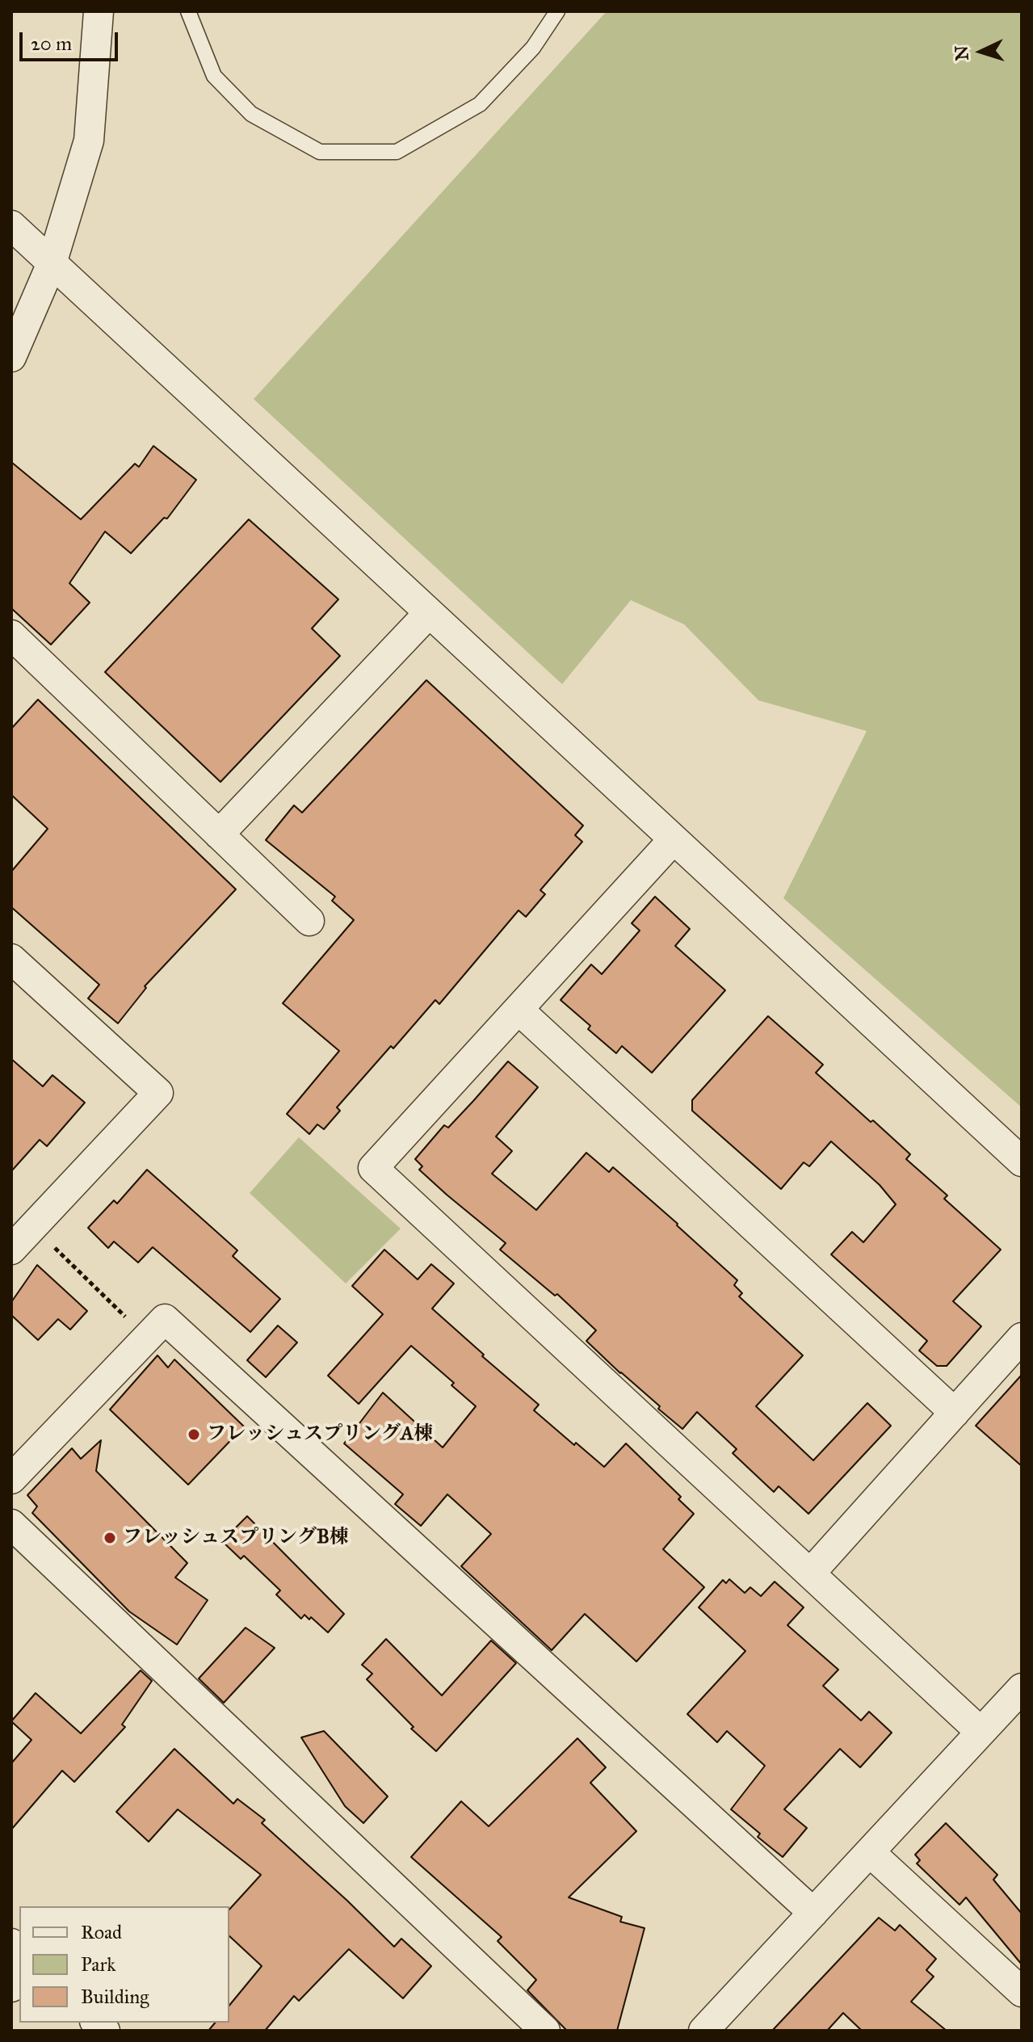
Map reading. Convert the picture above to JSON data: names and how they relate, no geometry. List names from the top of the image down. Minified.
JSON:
{"places":["フレッシュスプリングA棟","フレッシュスプリングB棟"],"legend":["Road","Park","Building"],"scale_bar":"20 m","north":"left"}
